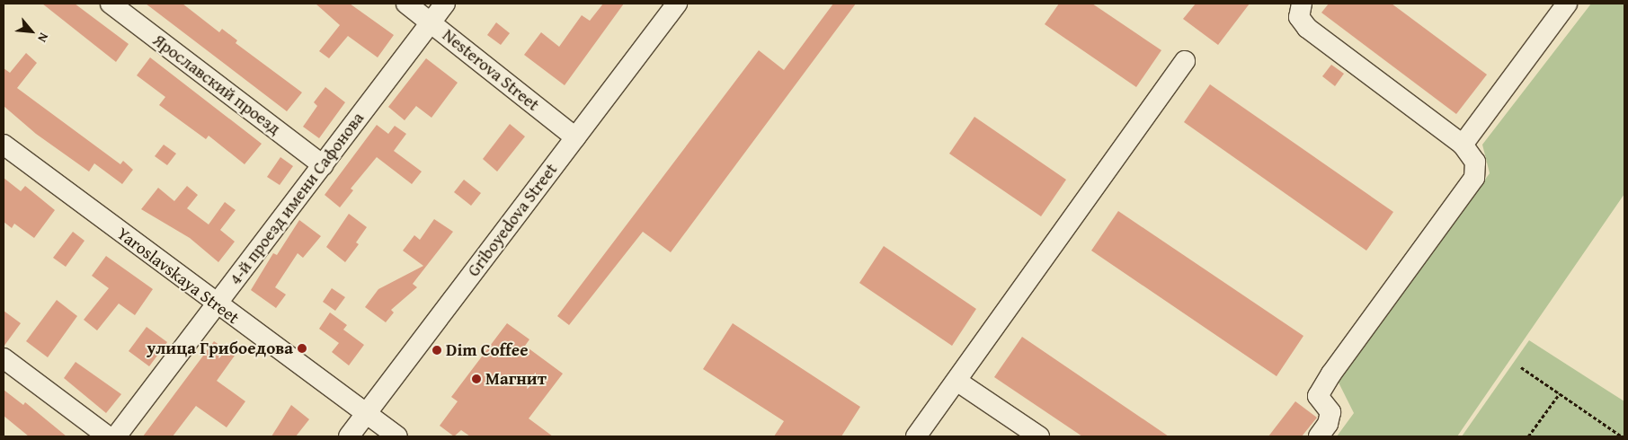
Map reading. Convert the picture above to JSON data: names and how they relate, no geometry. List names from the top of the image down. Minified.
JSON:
{"streets":{"street":["Nesterova Street","Ярославский проезд","4-й проезд имени Сафонова","Griboyedova Street","Yaroslavskaya Street"]},"crossings":[["Nesterova Street","4-й проезд имени Сафонова"],["Nesterova Street","Griboyedova Street"],["Ярославский проезд","4-й проезд имени Сафонова"],["4-й проезд имени Сафонова","Yaroslavskaya Street"],["Griboyedova Street","Yaroslavskaya Street"]],"places":["улица Грибоедова","Dim Coffee","Магнит"],"north":"bottom right"}
